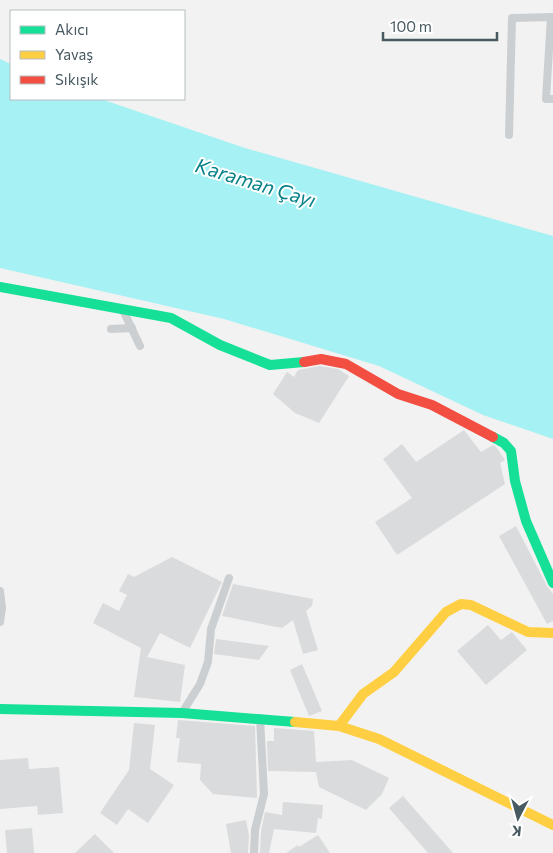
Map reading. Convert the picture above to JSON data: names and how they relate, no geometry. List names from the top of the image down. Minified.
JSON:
{"water":["Karaman Çayı"],"legend":["Akıcı","Yavaş","Sıkışık"],"scale_bar":"100 m","north":"bottom"}
